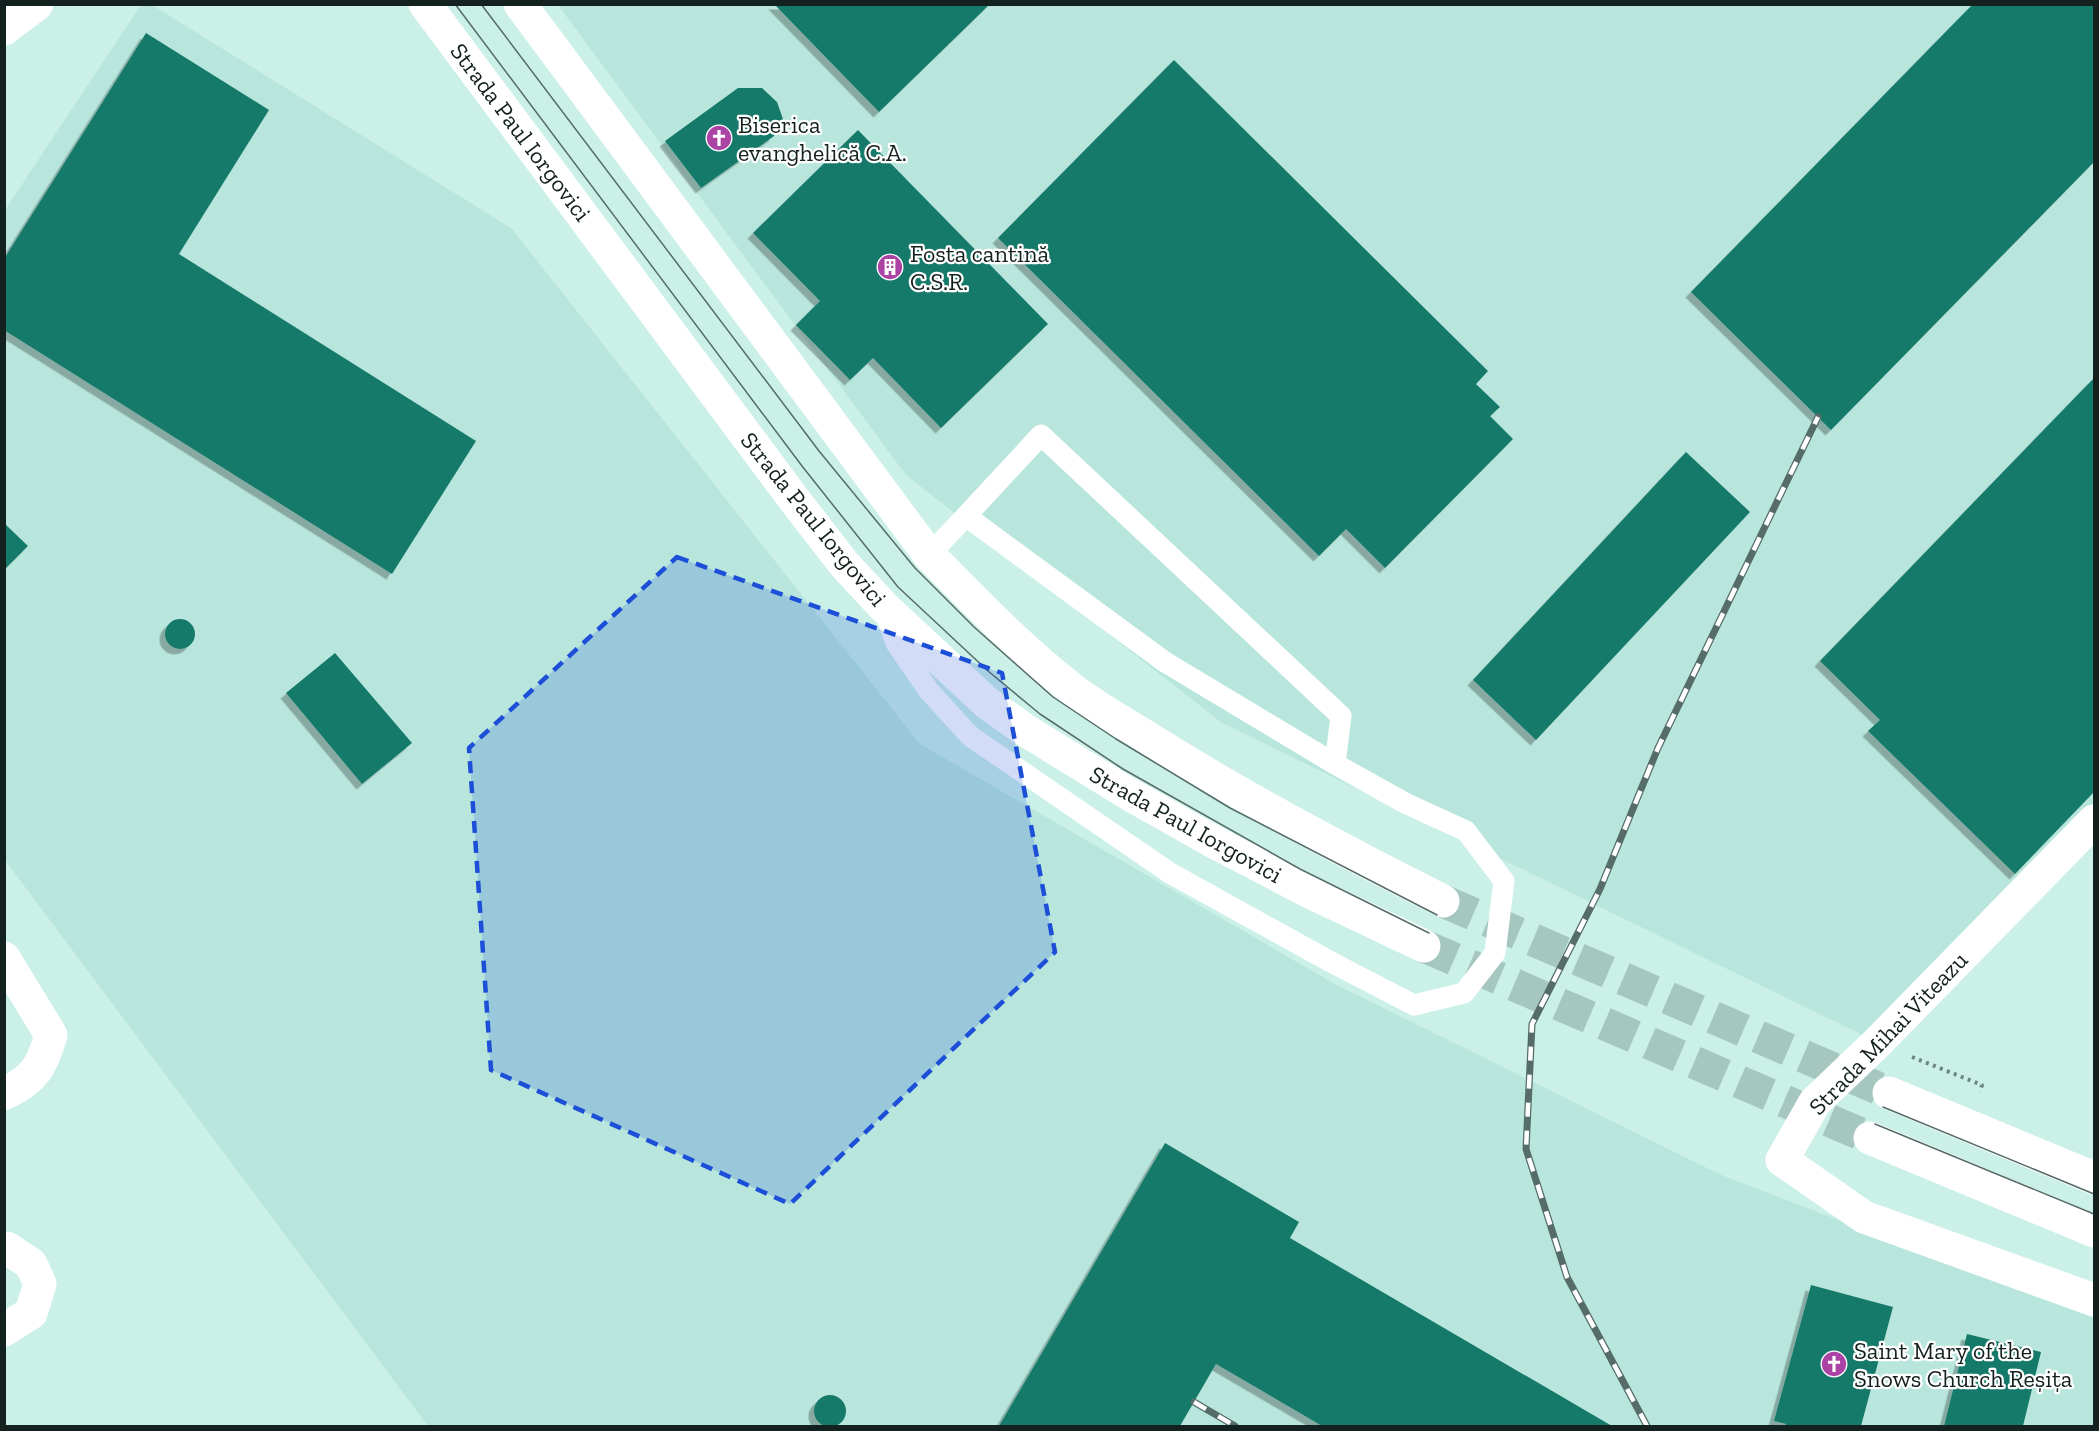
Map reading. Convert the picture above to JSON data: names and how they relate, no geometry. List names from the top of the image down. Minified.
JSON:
{"streets":{"main road":["Strada Paul Iorgovici","Strada Mihai Viteazu"]},"places":{"church":["Biserica evanghelică C.A.","Saint Mary of the Snows Church Reșița"],"building":["Fosta cantină C.S.R."]}}
